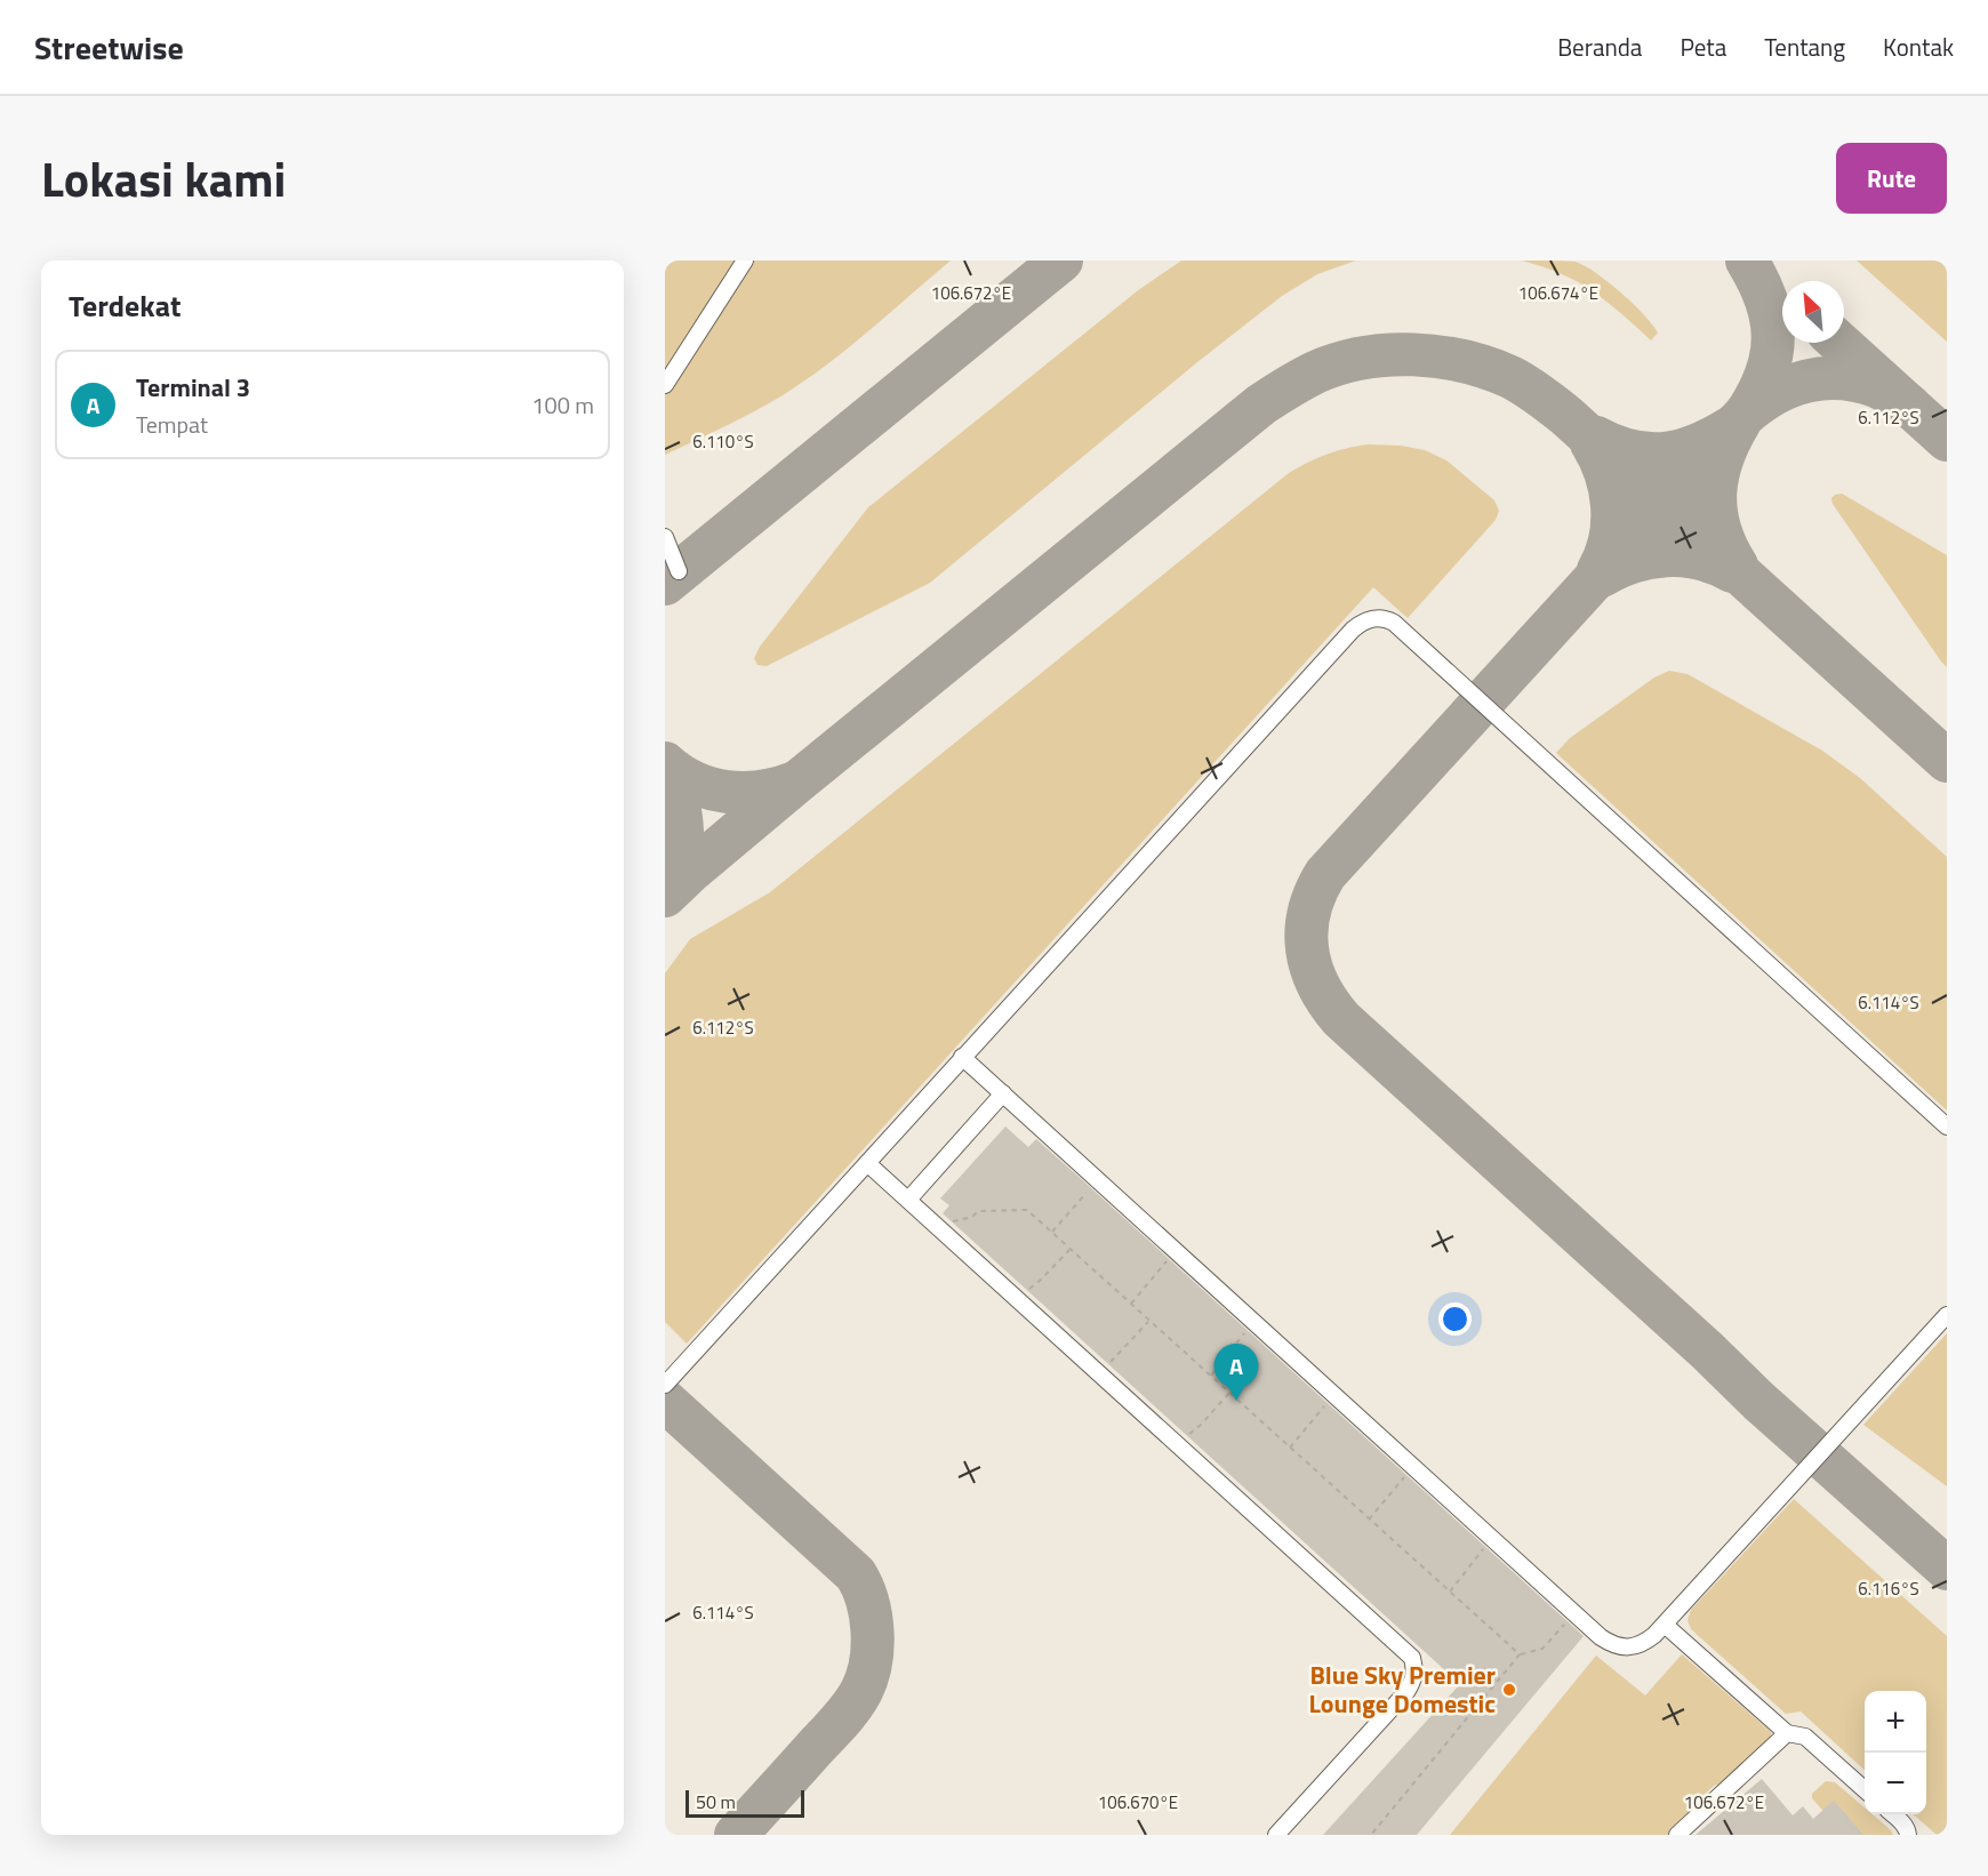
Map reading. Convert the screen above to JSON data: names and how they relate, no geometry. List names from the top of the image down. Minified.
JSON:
{"places":["Blue Sky Premier Lounge Domestic"],"scale_bar":"50 m","north":"top left","page":{"header":"Streetwise","nav":["Beranda","Peta","Tentang","Kontak"],"title":"Lokasi kami","buttons":"Rute","heading":"Terdekat","list":[{"mark":"A","name":"Terminal 3","note":"Tempat","value":"100 m"}],"pins":"A","map_buttons":["+","−"],"scale":"50 m"},"coordinates":["106.672°E","106.674°E","6.112°S","6.110°S","6.114°S","6.116°S","106.670°E"]}
